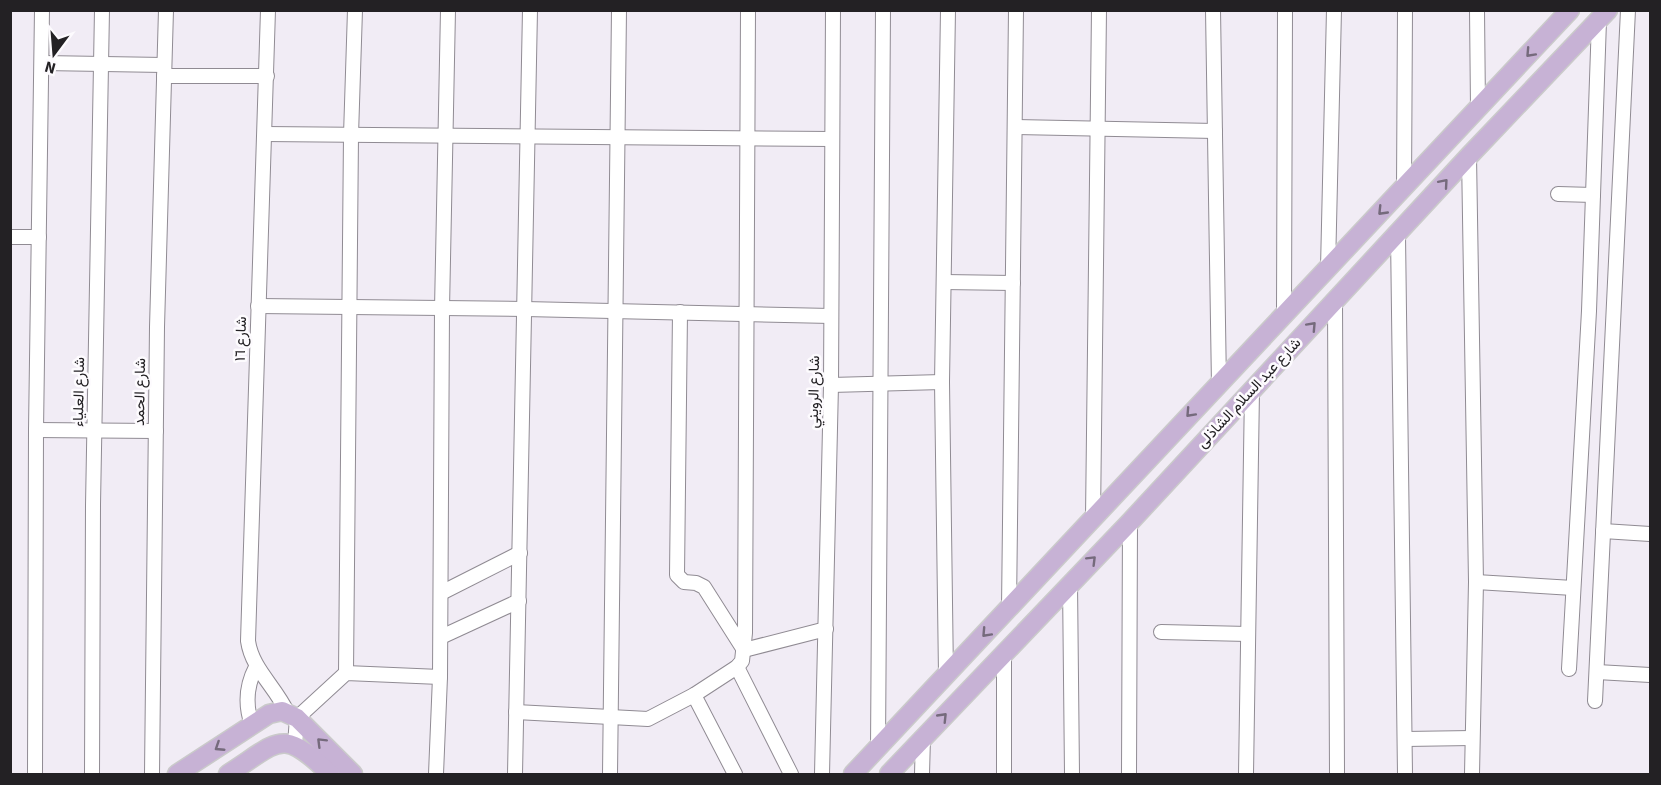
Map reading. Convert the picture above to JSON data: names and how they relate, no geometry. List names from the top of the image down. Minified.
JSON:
{"streets":{"main road":["شارع عبد السلام الشاذلى"],"street":["شارع ١٦","شارع العلياء","شارع الحمد","شارع الرويني"]},"north":"bottom"}
